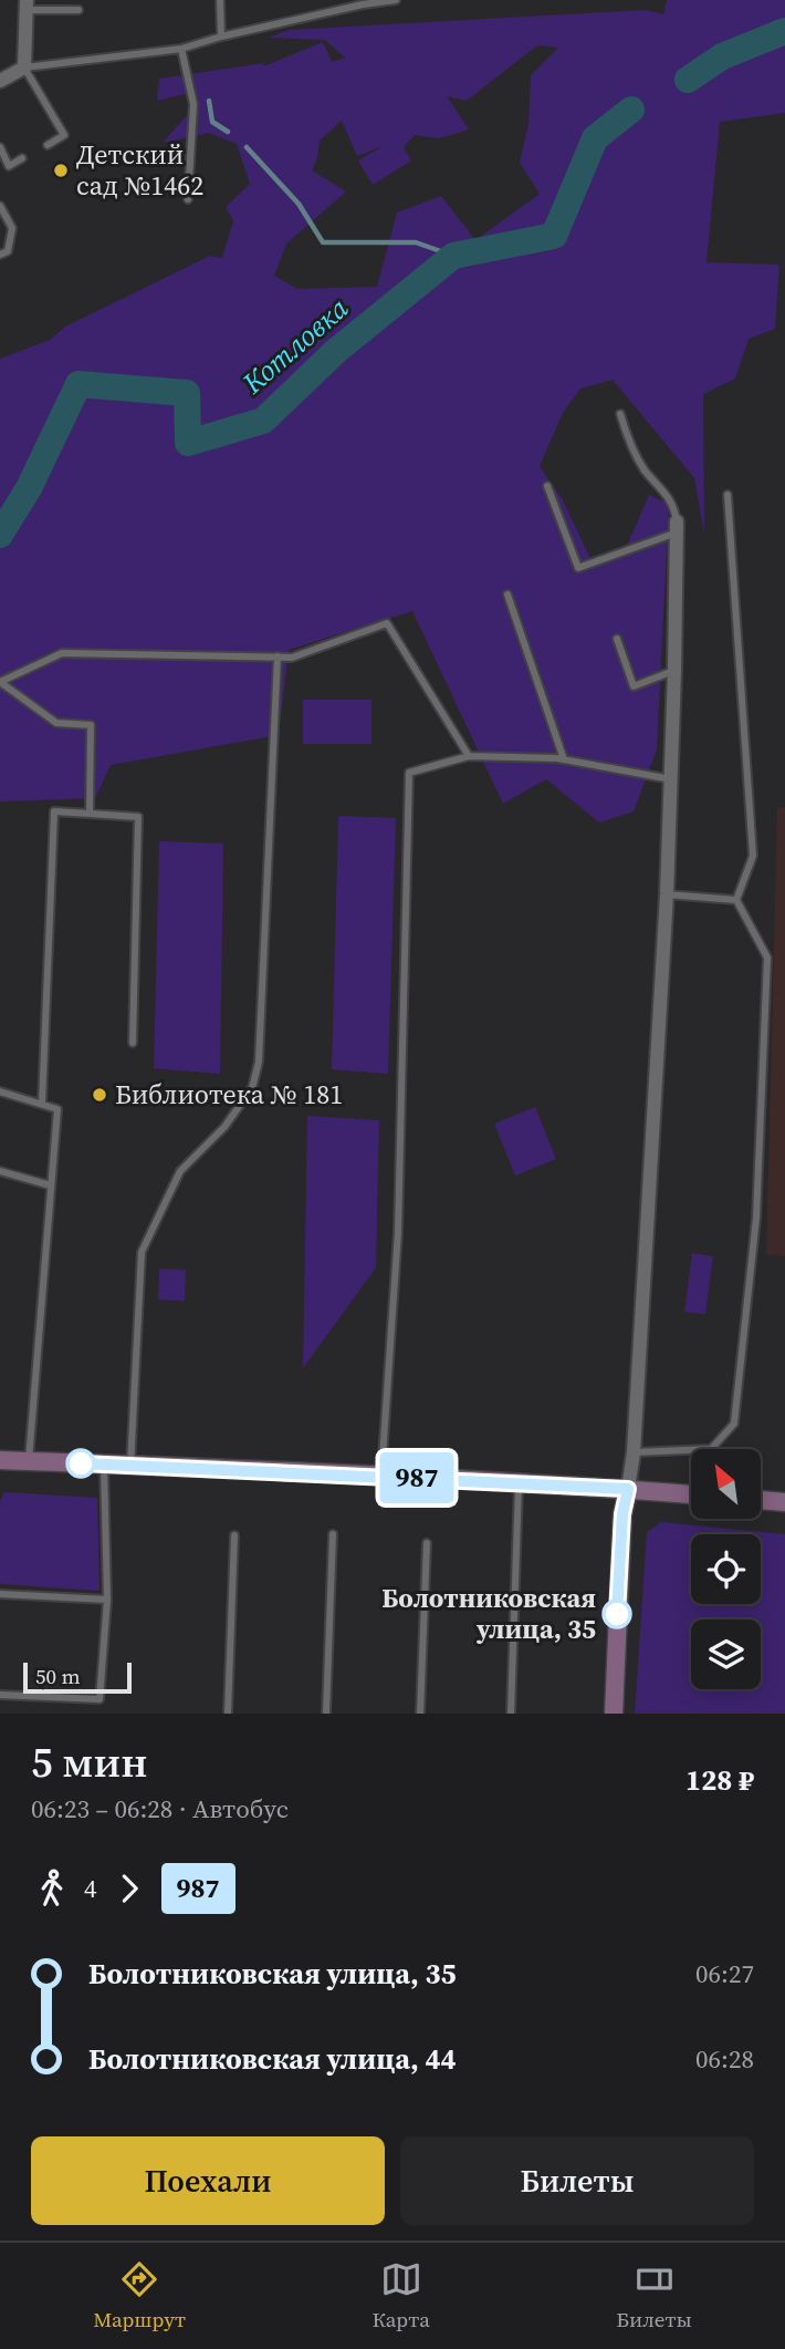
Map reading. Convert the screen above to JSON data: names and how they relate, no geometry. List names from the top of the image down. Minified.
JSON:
{"water":["Котловка"],"places":["Детский сад №1462","Библиотека № 181","Болотниковская улица, 35"],"lines":["bus line 987"],"scale_bar":"50 m","north":"top left","page":{"on_map":"987","scale":"50 m","heading":["5 мин","06:23 – 06:28 · Автобус","128 ₽"],"legs":["4","987"],"list":[{"name":"Болотниковская улица, 35","value":"06:27"},{"name":"Болотниковская улица, 44","value":"06:28"}],"buttons":["Поехали","Билеты"],"tabs":["Маршрут","Карта","Билеты"]}}
